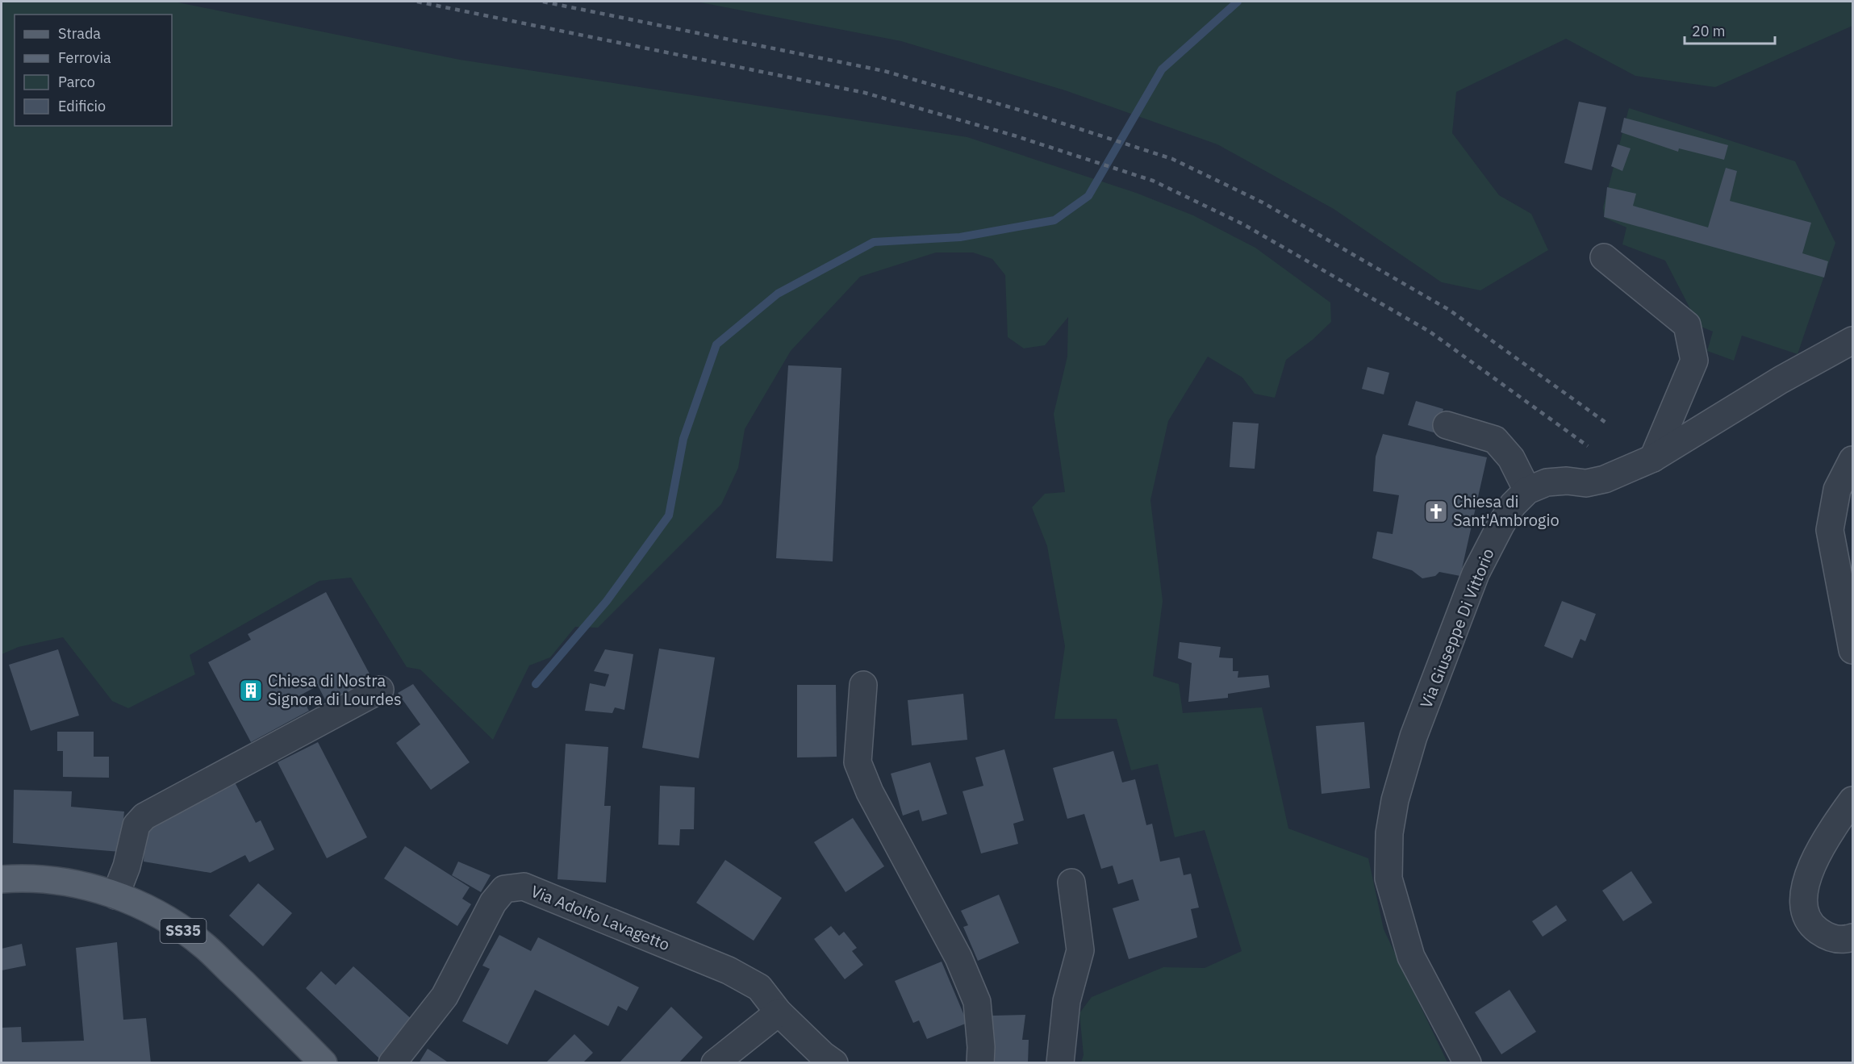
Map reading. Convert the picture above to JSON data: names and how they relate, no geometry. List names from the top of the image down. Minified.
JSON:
{"streets":{"main road":["SS35"],"street":["Via Giuseppe Di Vittorio","Via Adolfo Lavagetto"]},"places":{"church":["Chiesa di Sant'Ambrogio"],"building":["Chiesa di Nostra Signora di Lourdes"]},"legend":["Strada","Ferrovia","Parco","Edificio"],"scale_bar":"20 m"}
